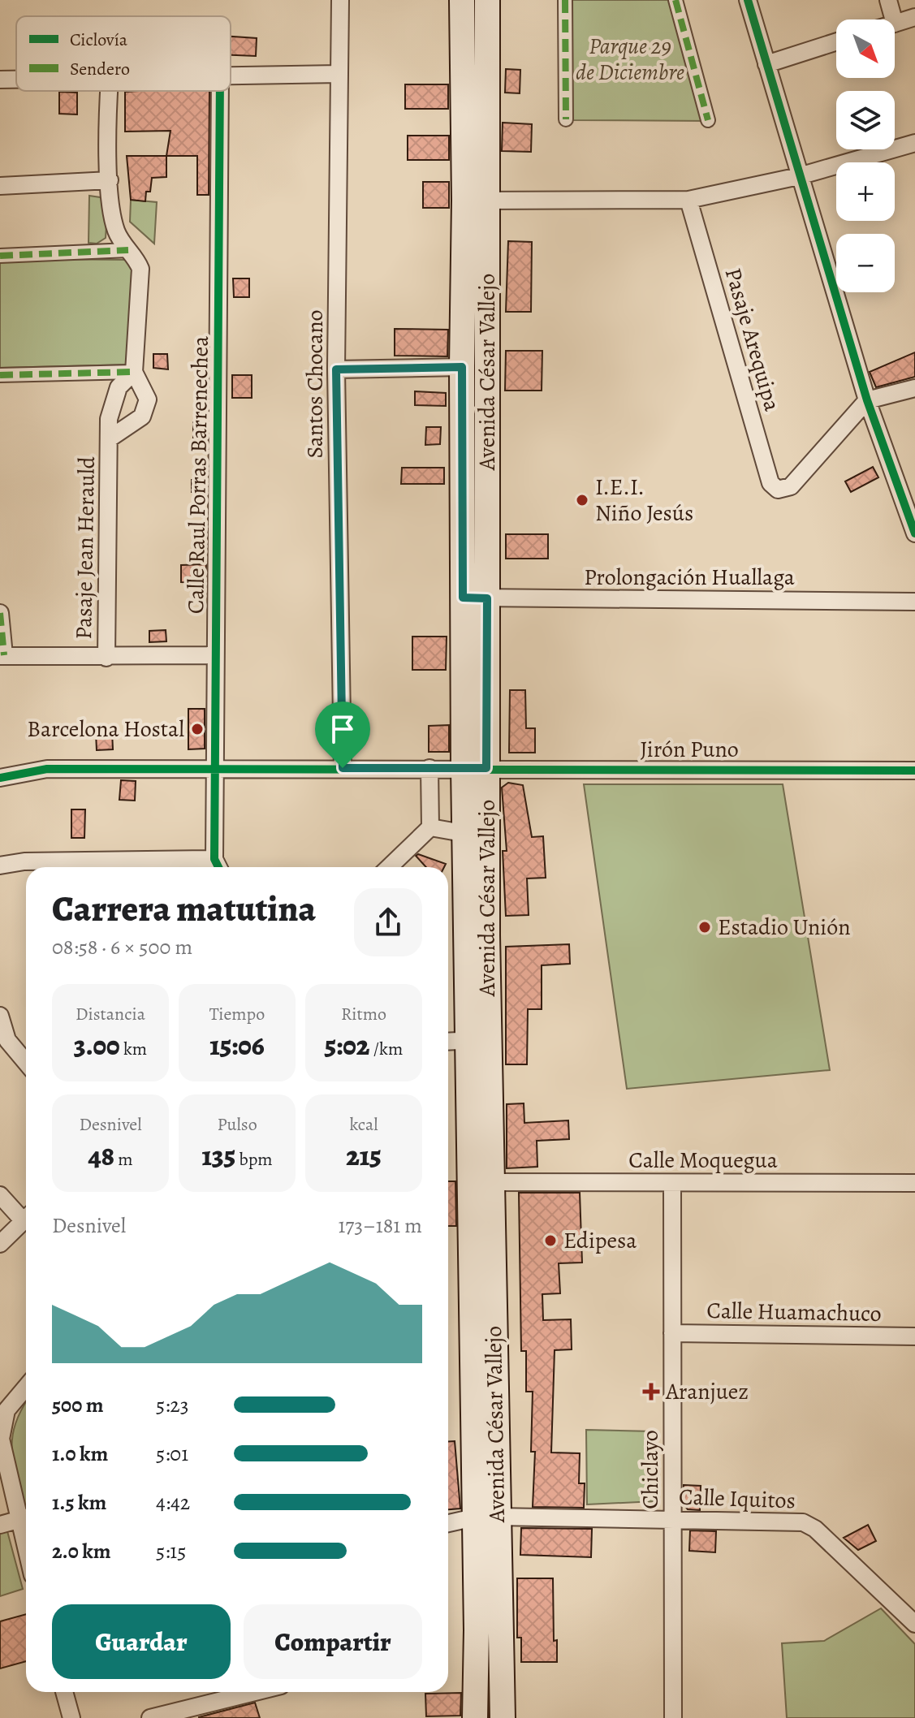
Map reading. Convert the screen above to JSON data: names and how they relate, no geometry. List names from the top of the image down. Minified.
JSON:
{"streets":{"main road":["Avenida César Vallejo"],"street":["Pasaje Arequipa","Santos Chocano","Calle Raul Porras Barrenechea","Pasaje Jean Herauld","Prolongación Huallaga","Jirón Puno","Calle Moquegua","Calle Huamachuco","Chiclayo","Calle Iquitos"]},"crossings":[["Avenida César Vallejo","Prolongación Huallaga"],["Avenida César Vallejo","Jirón Puno"],["Avenida César Vallejo","Calle Moquegua"],["Avenida César Vallejo","Calle Iquitos"],["Santos Chocano","Jirón Puno"],["Calle Raul Porras Barrenechea","Jirón Puno"],["Calle Moquegua","Chiclayo"],["Calle Huamachuco","Chiclayo"],["Chiclayo","Calle Iquitos"]],"parks":["Parque 29 de Diciembre"],"places":{"other":["I.E.I. Niño Jesús","Barcelona Hostal","Estadio Unión","Edipesa"],"health":["Aranjuez"]},"legend":["Ciclovía","Sendero"],"north":"bottom right","page":{"map_buttons":["+","−"],"heading":["Carrera matutina","08:58 · 6 × 500 m"],"stats":[["Distancia","3.00 km"],["Tiempo","15:06"],["Ritmo","5:02 /km"],["Desnivel","48 m"],["Pulso","135 bpm"],["kcal","215"]],"chart":["Desnivel","173–181 m"],"list":[{"name":"500 m","note":"5:23"},{"name":"1.0 km","note":"5:01"},{"name":"1.5 km","note":"4:42"},{"name":"2.0 km","note":"5:15"}],"buttons":["Guardar","Compartir"]}}
